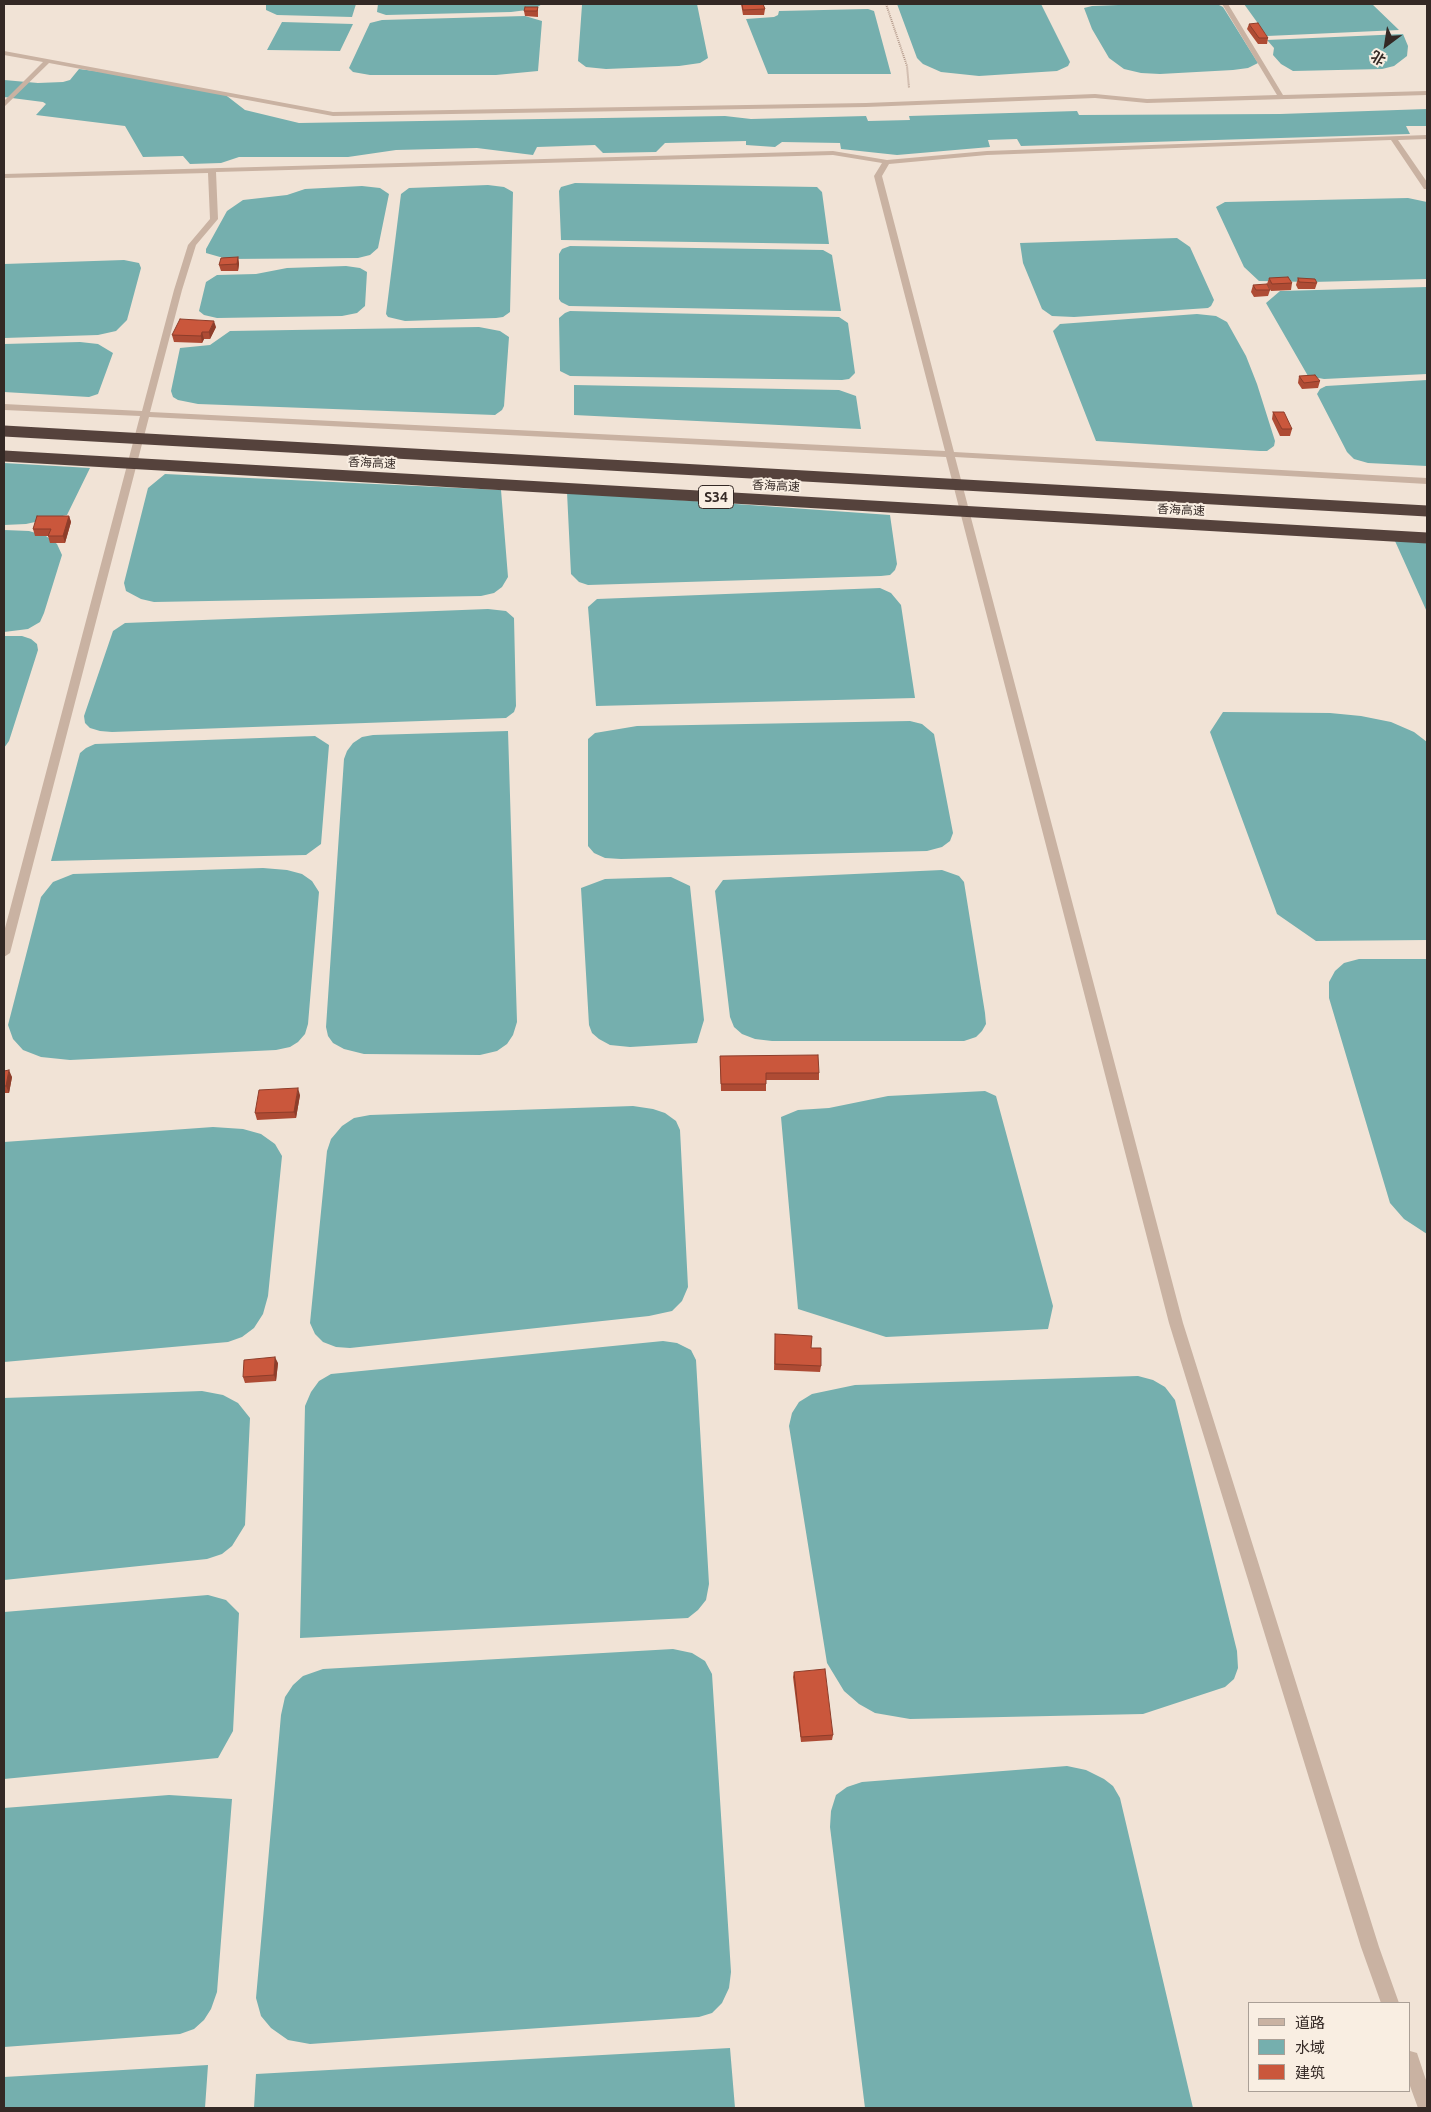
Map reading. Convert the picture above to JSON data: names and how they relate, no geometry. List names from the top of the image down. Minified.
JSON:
{"streets":{"highway":["香海高速","S34"]},"legend":["道路","水域","建筑"],"north":"bottom left"}
